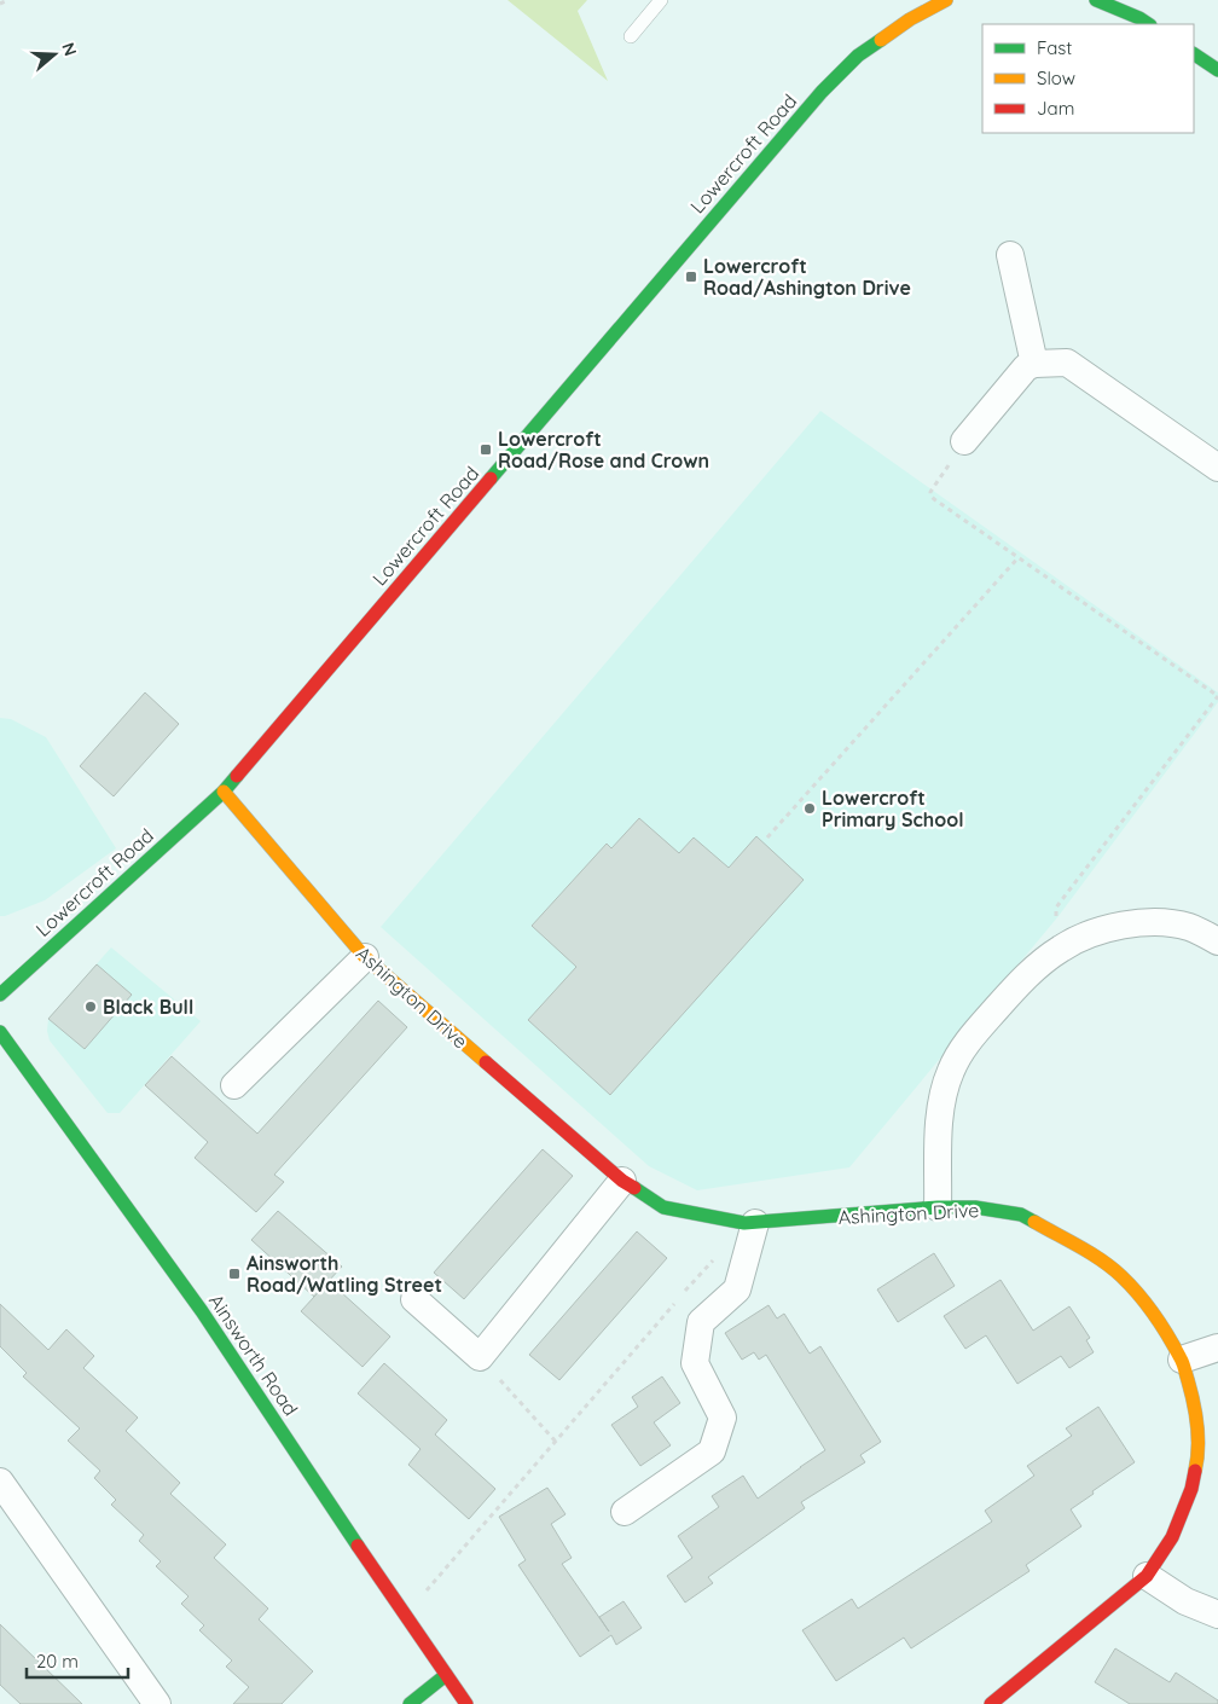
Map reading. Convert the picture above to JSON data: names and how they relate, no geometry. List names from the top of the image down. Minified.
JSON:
{"streets":{"street":["Lowercroft Road","Ashington Drive","Ainsworth Road"]},"crossings":[["Lowercroft Road","Ashington Drive"]],"places":{"transit":["Lowercroft Road/Ashington Drive","Lowercroft Road/Rose and Crown","Ainsworth Road/Watling Street"],"other":["Lowercroft Primary School","Black Bull"]},"legend":["Fast","Slow","Jam"],"scale_bar":"20 m","north":"right"}
